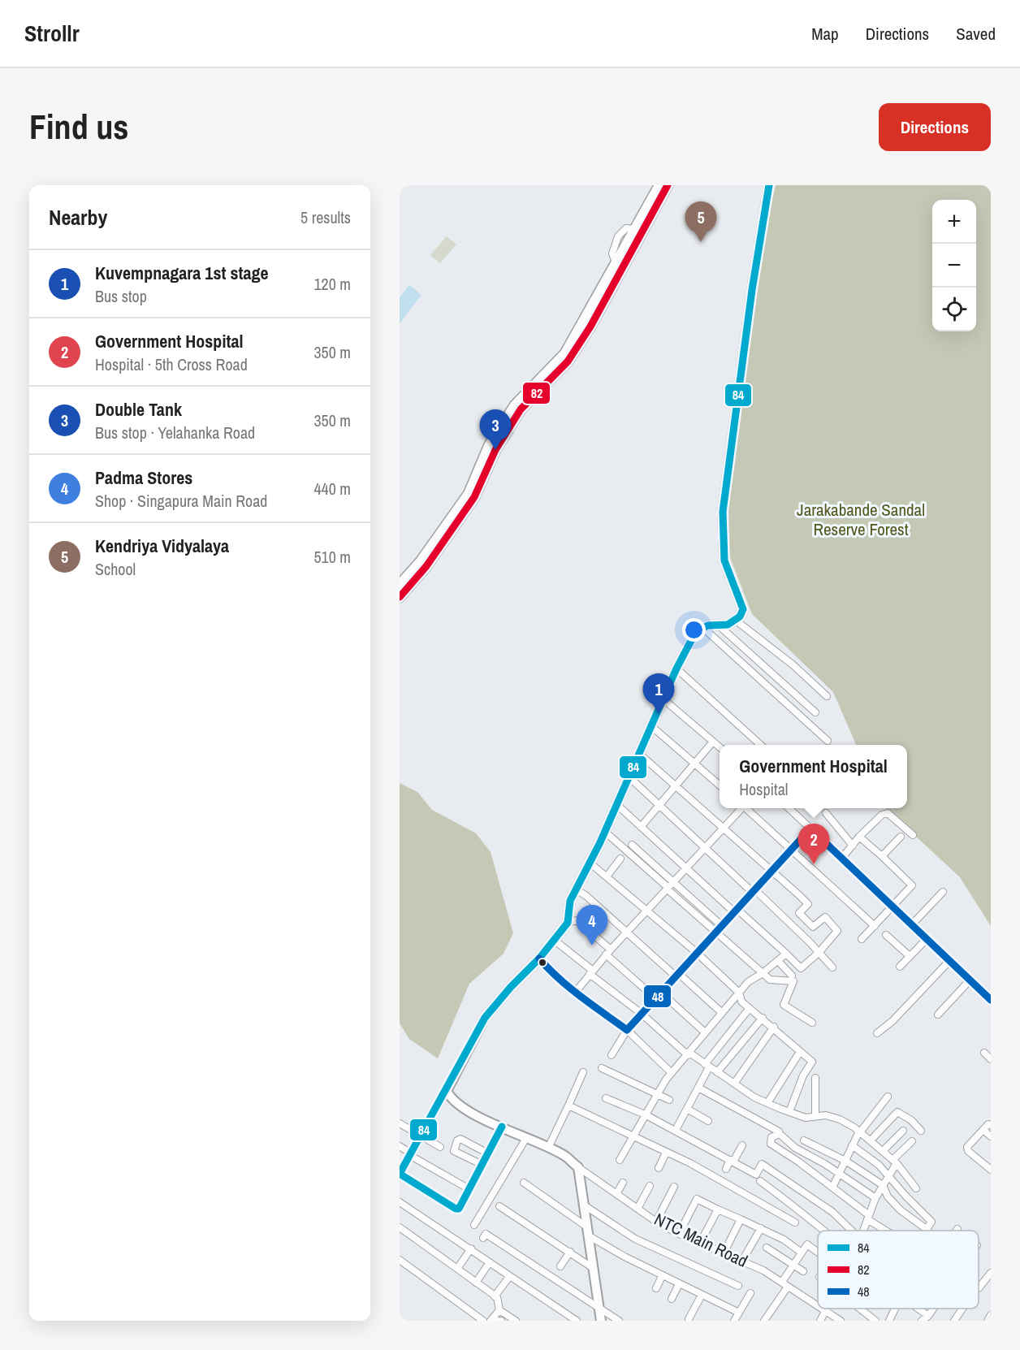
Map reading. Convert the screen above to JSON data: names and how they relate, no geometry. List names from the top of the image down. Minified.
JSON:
{"streets":{"street":["NTC Main Road"]},"parks":["Jarakabande Sandal Reserve Forest"],"lines":["transit line 84","transit line 82","transit line 48"],"legend":["84","82","48"],"page":{"header":"Strollr","nav":["Map","Directions","Saved"],"buttons":"Directions","title":"Find us","heading":["Nearby","5 results"],"map_buttons":["+","−"],"pins":["5","3","1","2","4"],"list":[{"mark":"1","name":"Kuvempnagara 1st stage","note":"Bus stop","value":"120 m"},{"mark":"2","name":"Government Hospital","note":"Hospital · 5th Cross Road","value":"350 m"},{"mark":"3","name":"Double Tank","note":"Bus stop · Yelahanka Road","value":"350 m"},{"mark":"4","name":"Padma Stores","note":"Shop · Singapura Main Road","value":"440 m"},{"mark":"5","name":"Kendriya Vidyalaya","note":"School","value":"510 m"}],"popup":["Government Hospital","Hospital"]}}
